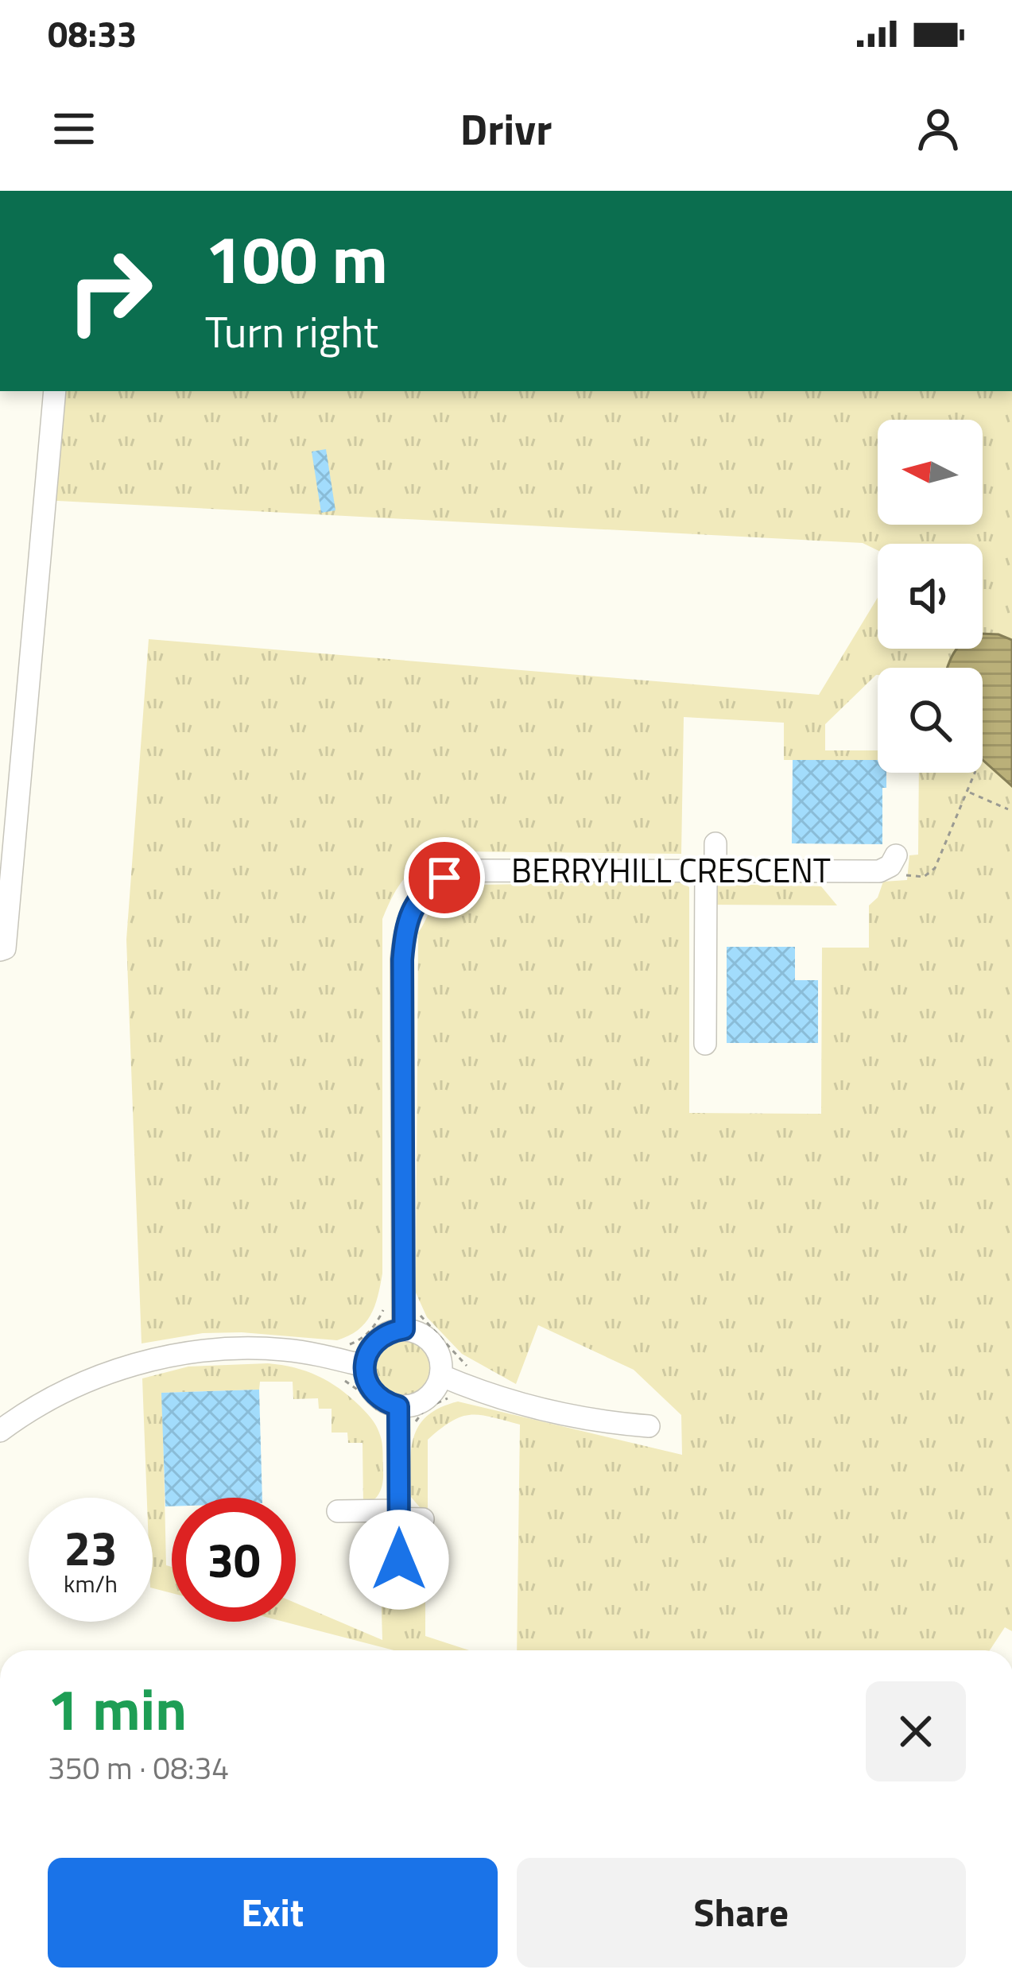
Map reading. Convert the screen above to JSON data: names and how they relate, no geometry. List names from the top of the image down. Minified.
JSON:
{"streets":{"street":["BERRYHILL CRESCENT"]},"north":"left","page":{"status":"08:33","header":"Drivr","turn":["100 m","Turn right"],"speed":"23 km/h","limit":"30","heading":["1 min","350 m · 08:34"],"buttons":["Exit","Share"]}}
